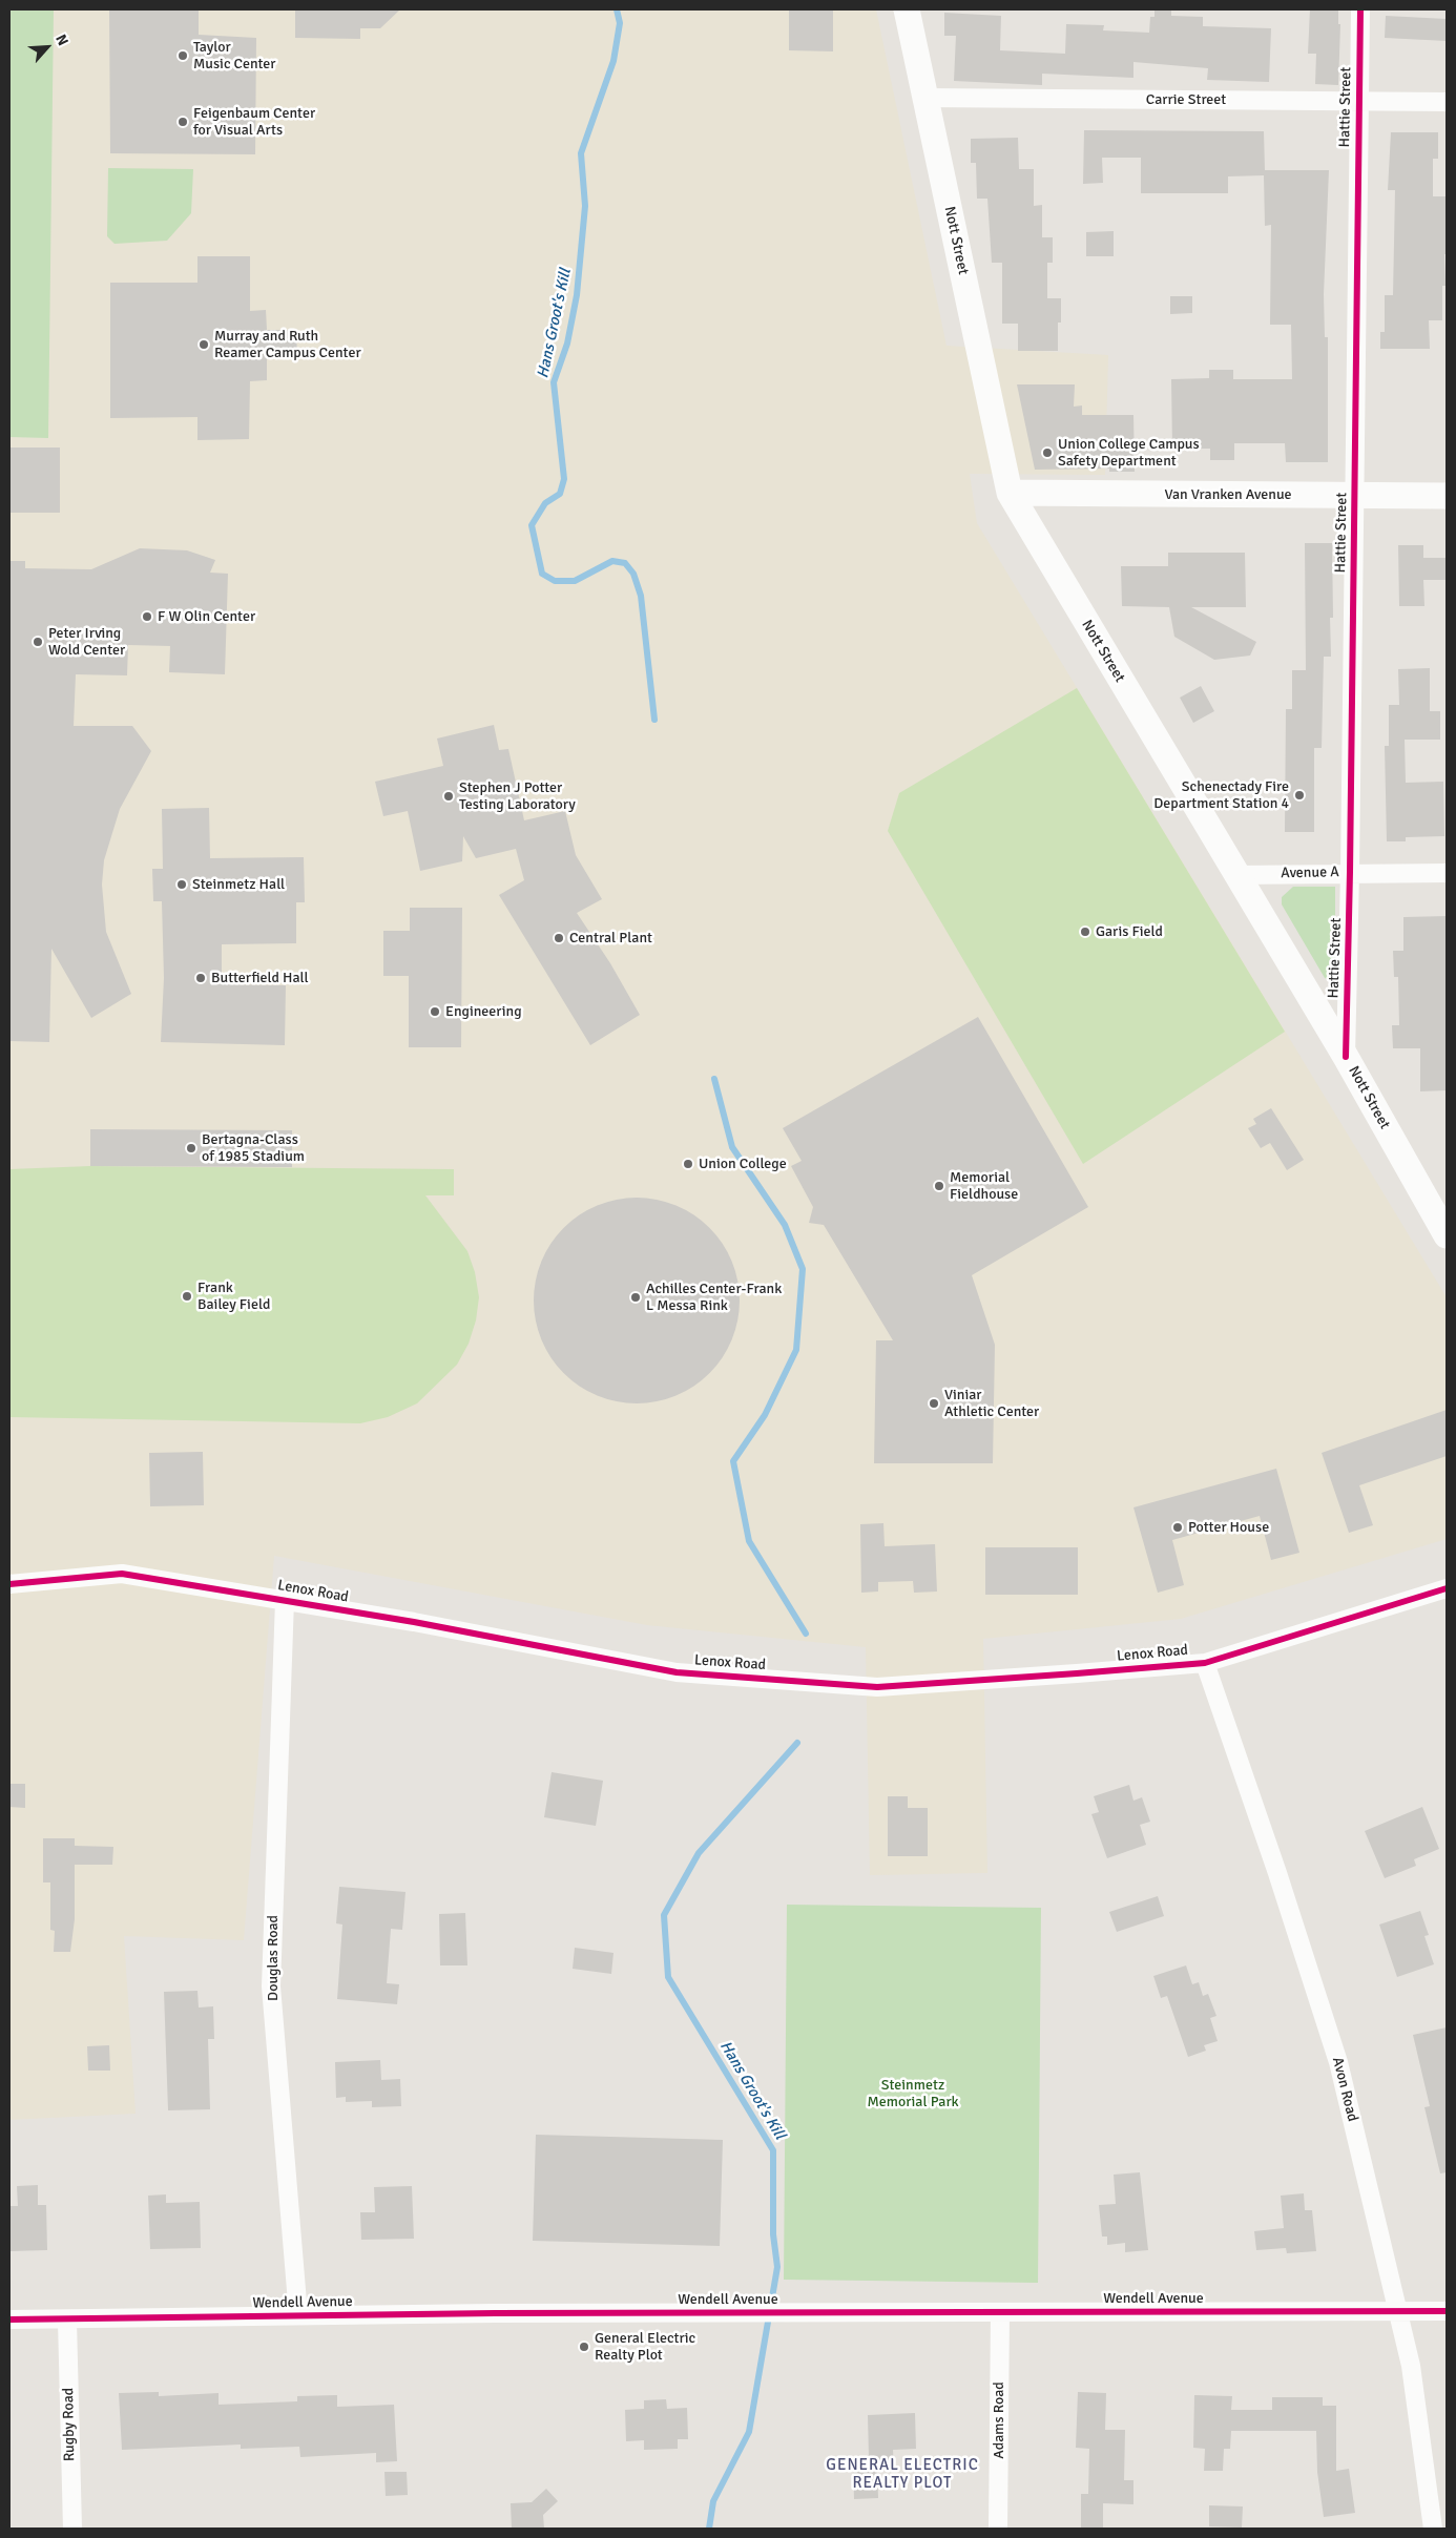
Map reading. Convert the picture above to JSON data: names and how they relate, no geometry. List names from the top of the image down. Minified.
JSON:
{"streets":{"main road":["Nott Street","Van Vranken Avenue"],"street":["Carrie Street","Hattie Street","Avenue A","Lenox Road","Douglas Road","Avon Road","Wendell Avenue","Adams Road","Rugby Road"]},"crossings":[["Carrie Street","Hattie Street"],["Carrie Street","Nott Street"],["Hattie Street","Nott Street"],["Hattie Street","Van Vranken Avenue"],["Hattie Street","Avenue A"],["Nott Street","Van Vranken Avenue"],["Nott Street","Avenue A"],["Lenox Road","Douglas Road"],["Lenox Road","Avon Road"],["Douglas Road","Wendell Avenue"],["Avon Road","Wendell Avenue"],["Wendell Avenue","Adams Road"],["Wendell Avenue","Rugby Road"]],"districts":["GENERAL ELECTRIC REALTY PLOT"],"water":["Hans Groot's Kill"],"parks":["Steinmetz Memorial Park"],"places":["Taylor Music Center","Feigenbaum Center for Visual Arts","Murray and Ruth Reamer Campus Center","Union College Campus Safety Department","F W Olin Center","Peter Irving Wold Center","Schenectady Fire Department Station 4","Stephen J Potter Testing Laboratory","Steinmetz Hall","Garis Field","Central Plant","Butterfield Hall","Engineering","Bertagna-Class of 1985 Stadium","Union College","Memorial Fieldhouse","Frank Bailey Field","Achilles Center-Frank L Messa Rink","Viniar Athletic Center","Potter House","General Electric Realty Plot"],"north":"top right"}
